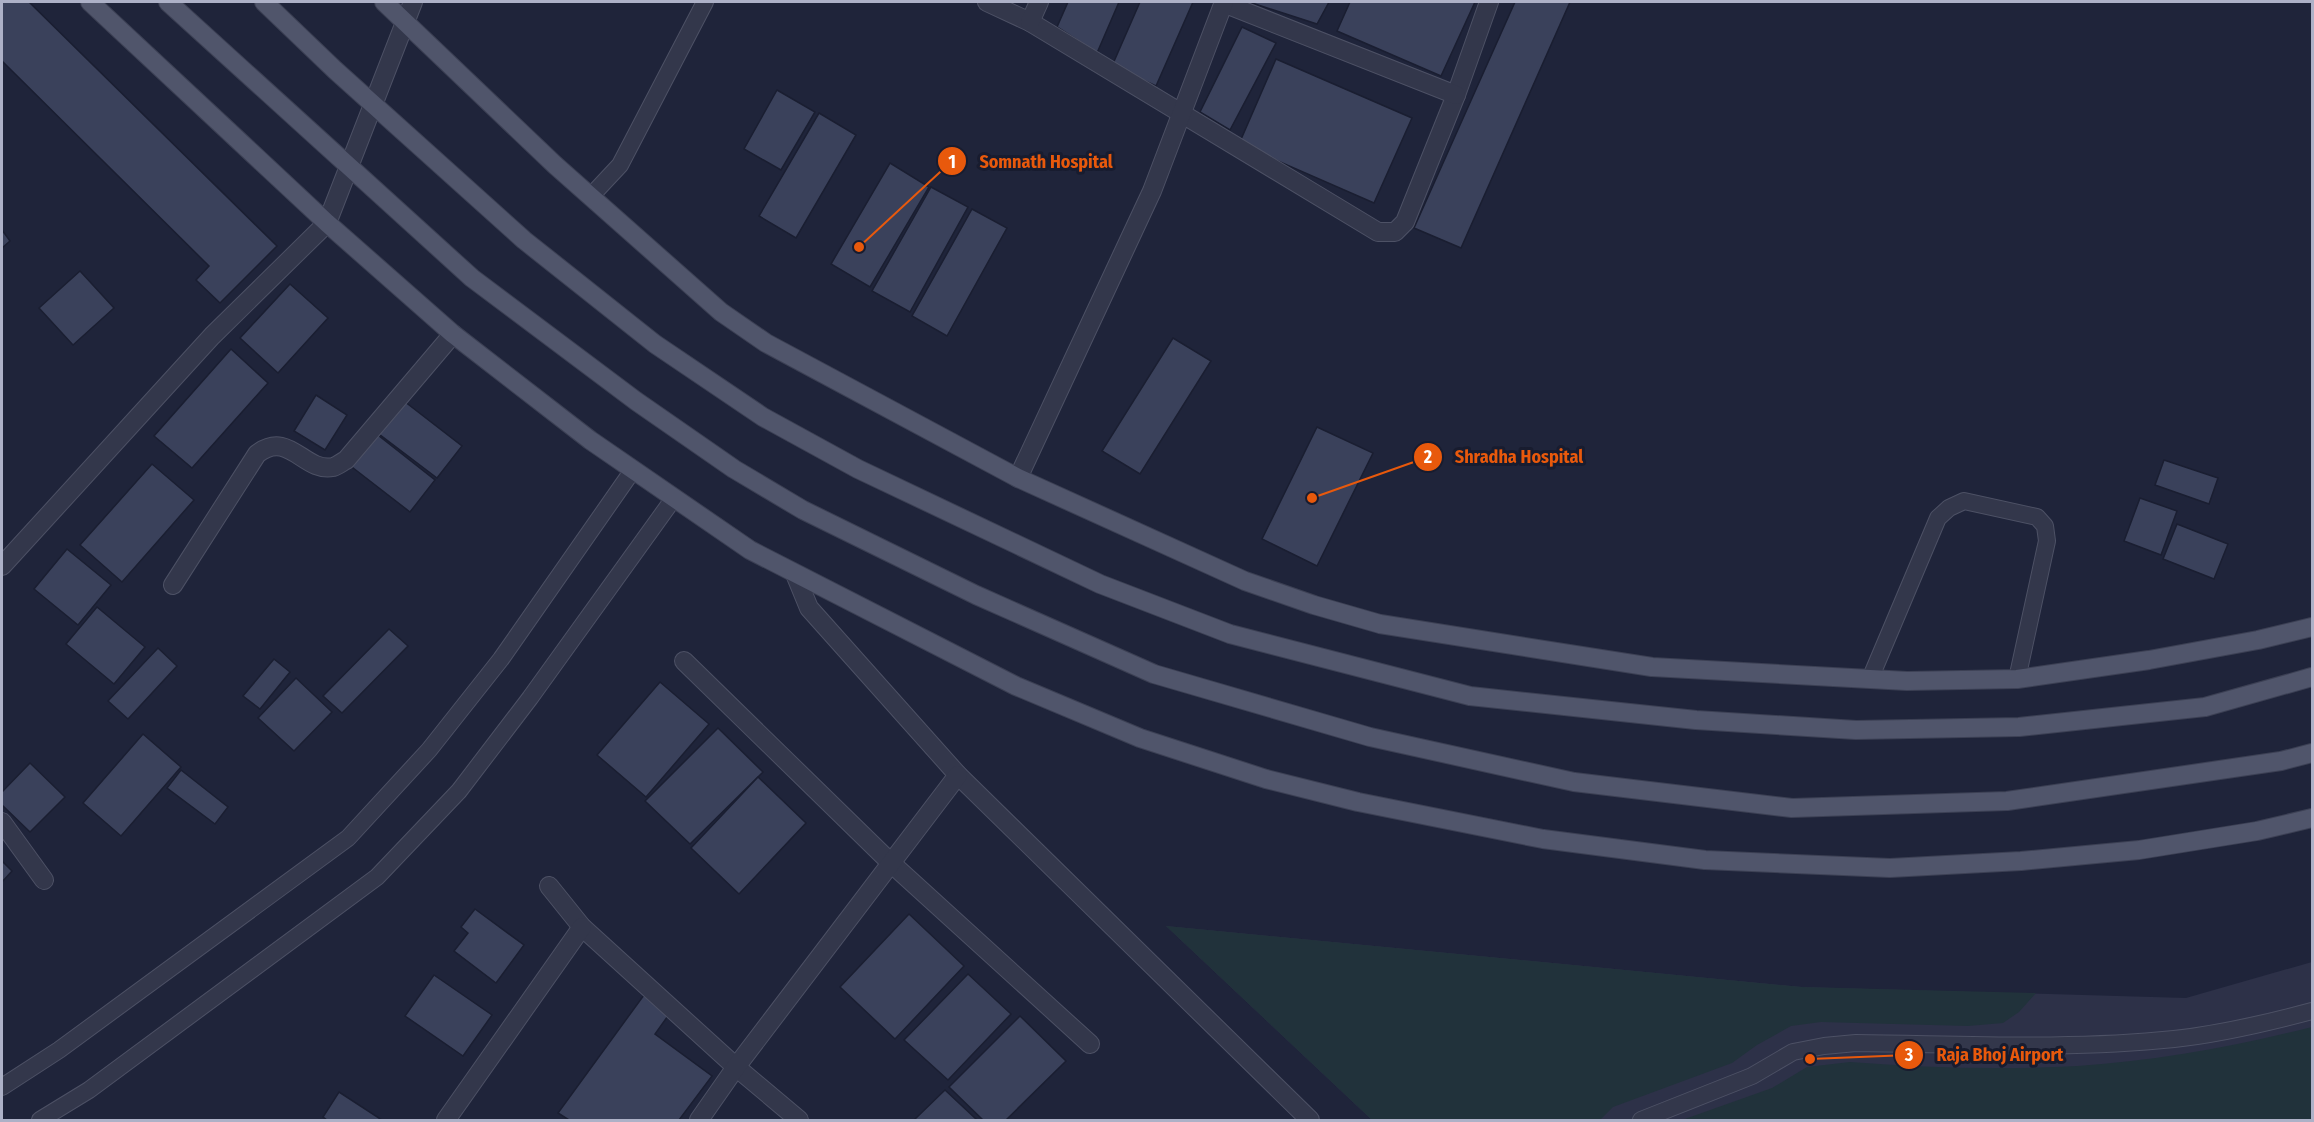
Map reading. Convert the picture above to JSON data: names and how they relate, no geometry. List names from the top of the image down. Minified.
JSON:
{"places":["Somnath Hospital","Shradha Hospital","Raja Bhoj Airport"]}
